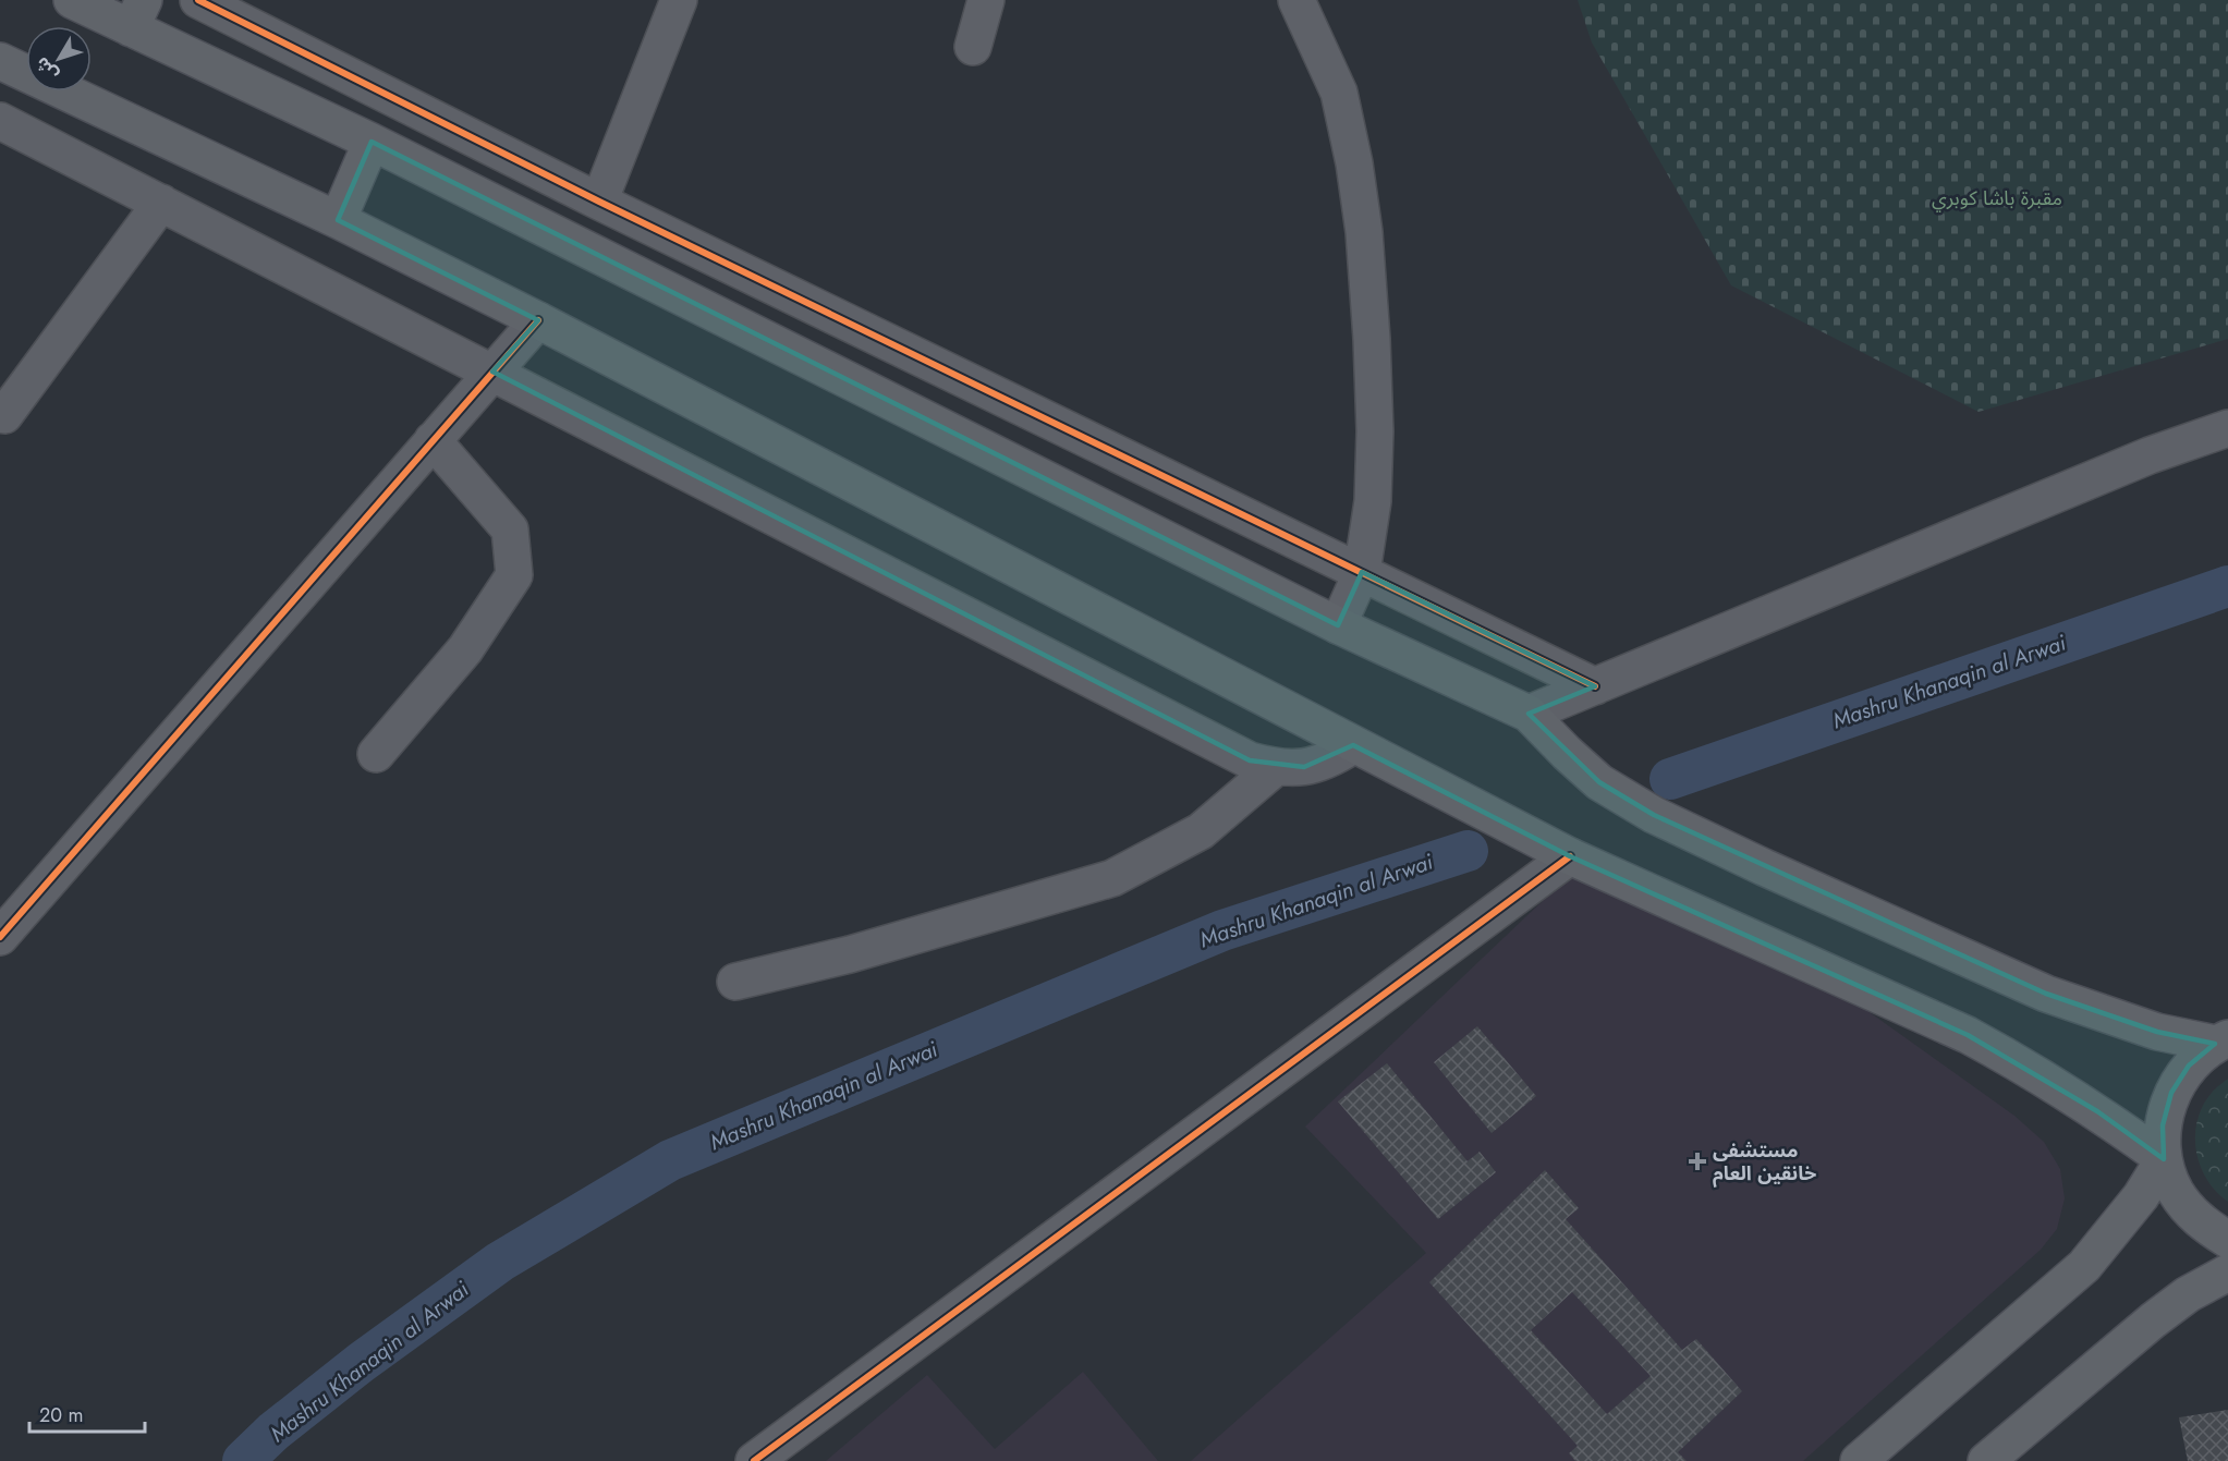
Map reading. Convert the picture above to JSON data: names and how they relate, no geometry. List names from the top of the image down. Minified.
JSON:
{"water":["Mashru Khanaqin al Arwai"],"parks":["مقبرة باشا كوبري"],"places":{"health":["مستشفى خانقين العام"]},"scale_bar":"20 m","north":"bottom left"}
